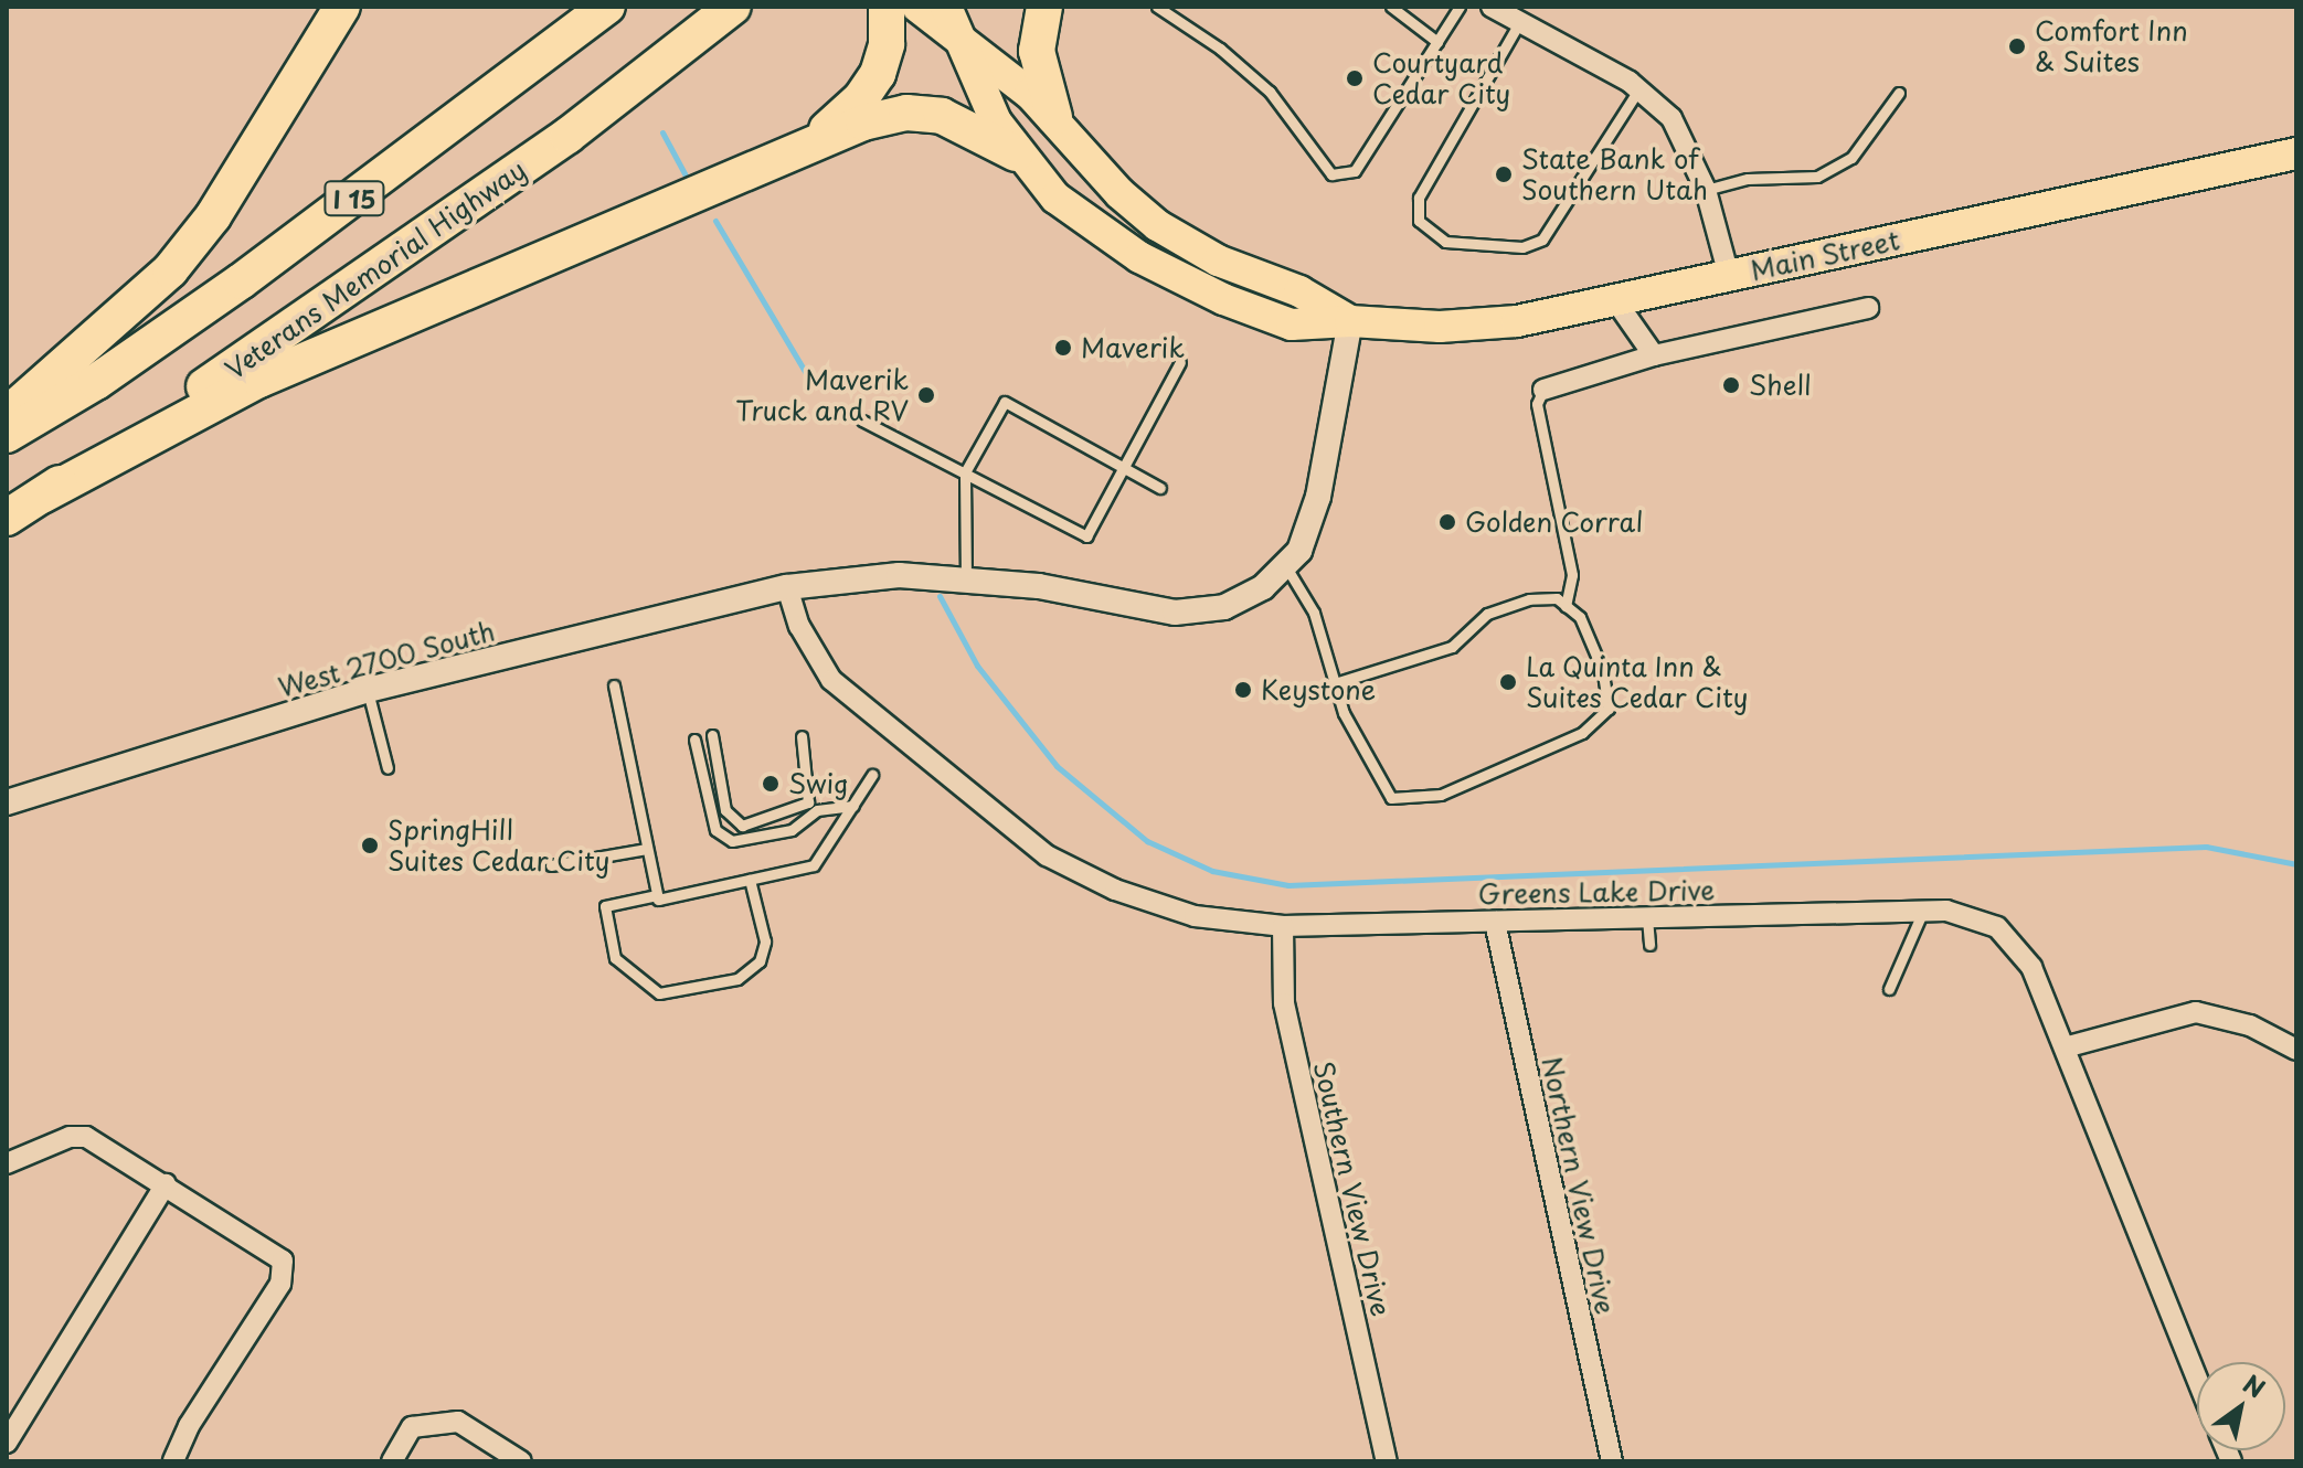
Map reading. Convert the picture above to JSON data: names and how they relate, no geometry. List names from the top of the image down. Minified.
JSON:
{"streets":{"highway":["I 15","Veterans Memorial Highway"],"main road":["Main Street"],"street":["West 2700 South","Greens Lake Drive","Northern View Drive","Southern View Drive"]},"crossings":[["Main Street","West 2700 South"],["West 2700 South","Greens Lake Drive"],["Greens Lake Drive","Northern View Drive"],["Greens Lake Drive","Southern View Drive"]],"places":["Comfort Inn & Suites","Courtyard Cedar City","State Bank of Southern Utah","Maverik","Shell","Maverik Truck and RV","Golden Corral","La Quinta Inn & Suites Cedar City","Keystone","Swig","SpringHill Suites Cedar City"],"north":"top right"}
